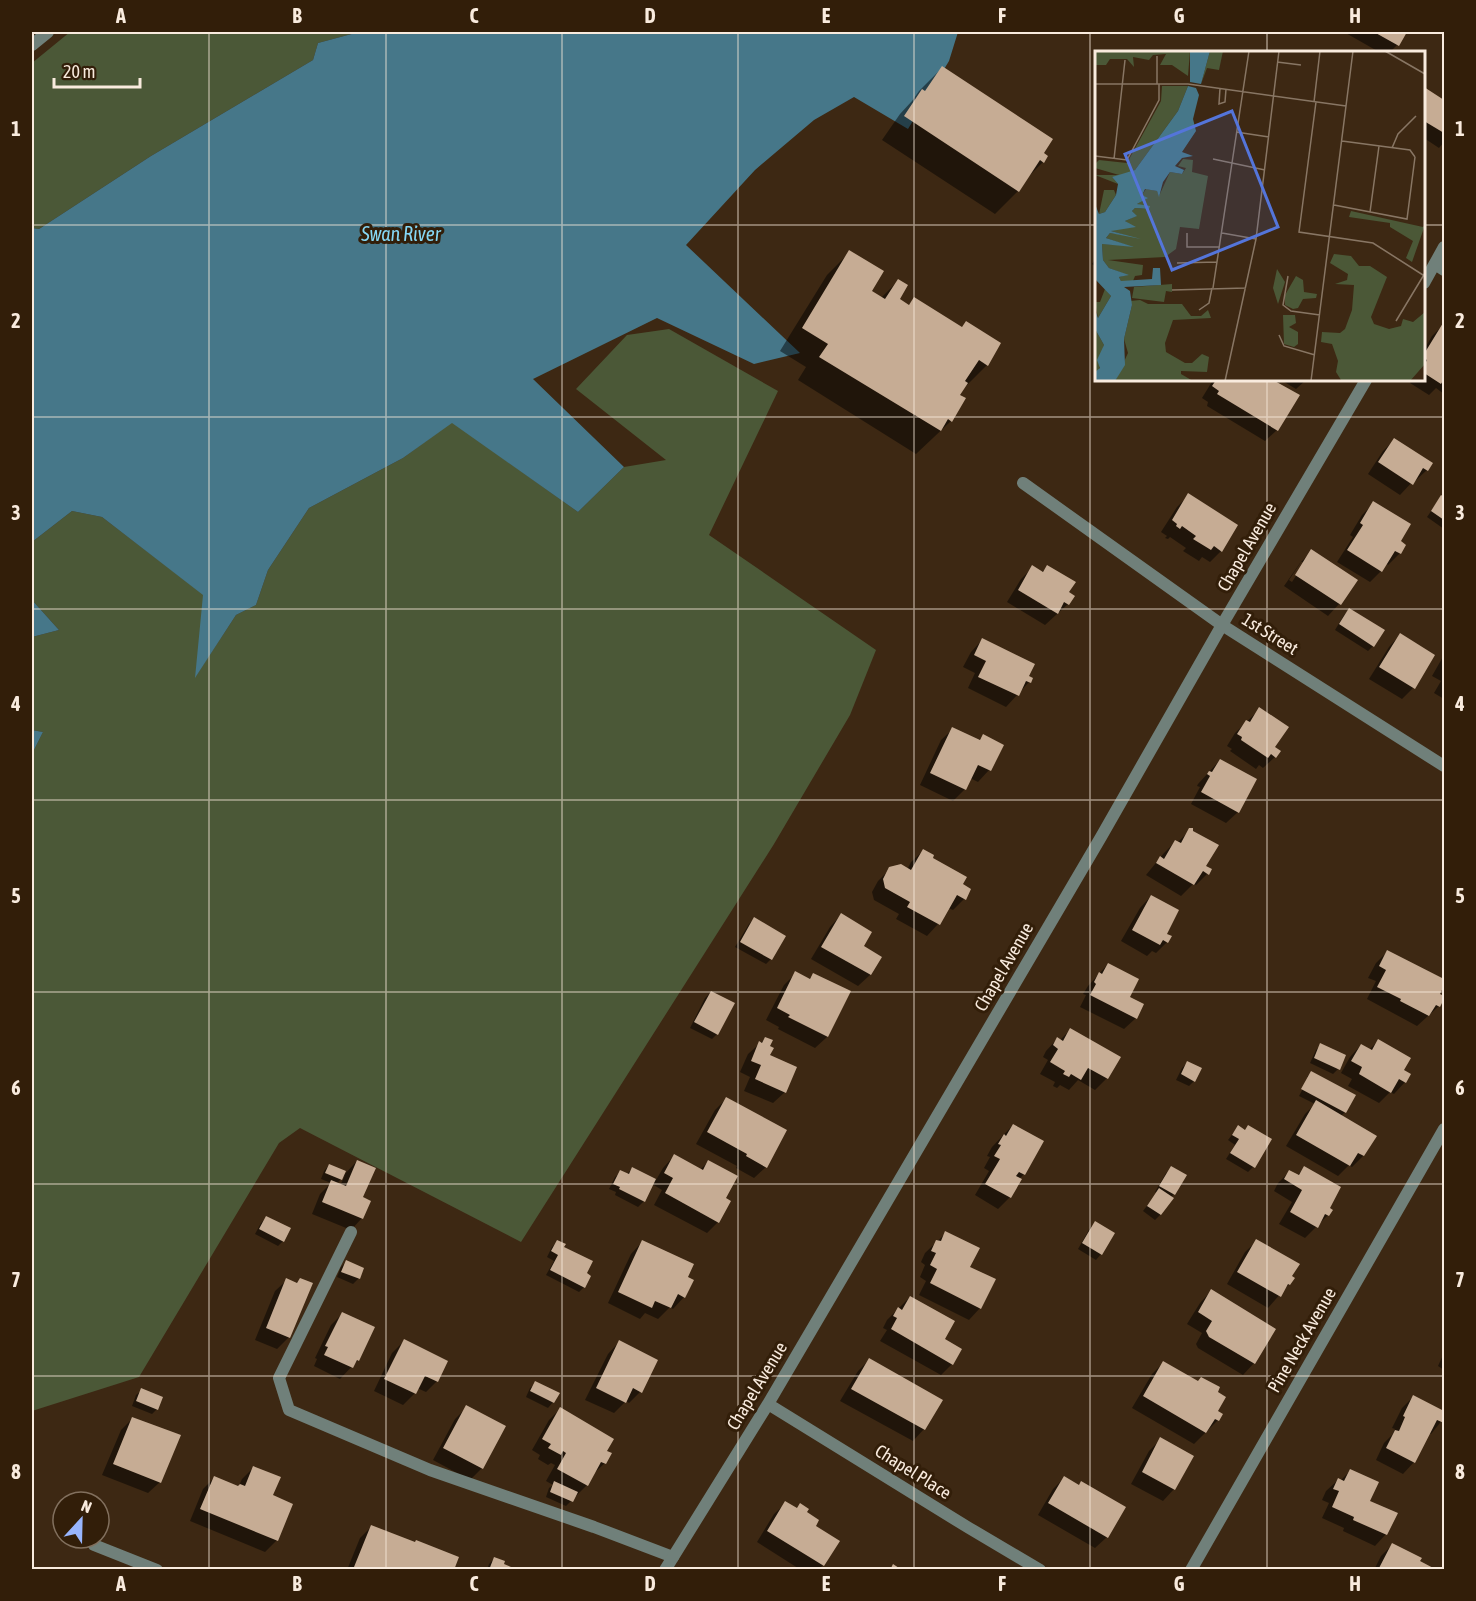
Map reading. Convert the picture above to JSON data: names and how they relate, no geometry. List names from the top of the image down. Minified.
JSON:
{"streets":{"street":["Chapel Avenue","1st Street","Pine Neck Avenue","Chapel Place"]},"crossings":[["Chapel Avenue","1st Street"],["Chapel Avenue","Chapel Place"]],"water":["Swan River"],"scale_bar":"20 m","north":"top","grid":{"columns":["A","B","C","D","E","F","G","H"],"rows":["1","2","3","4","5","6","7","8"]}}
